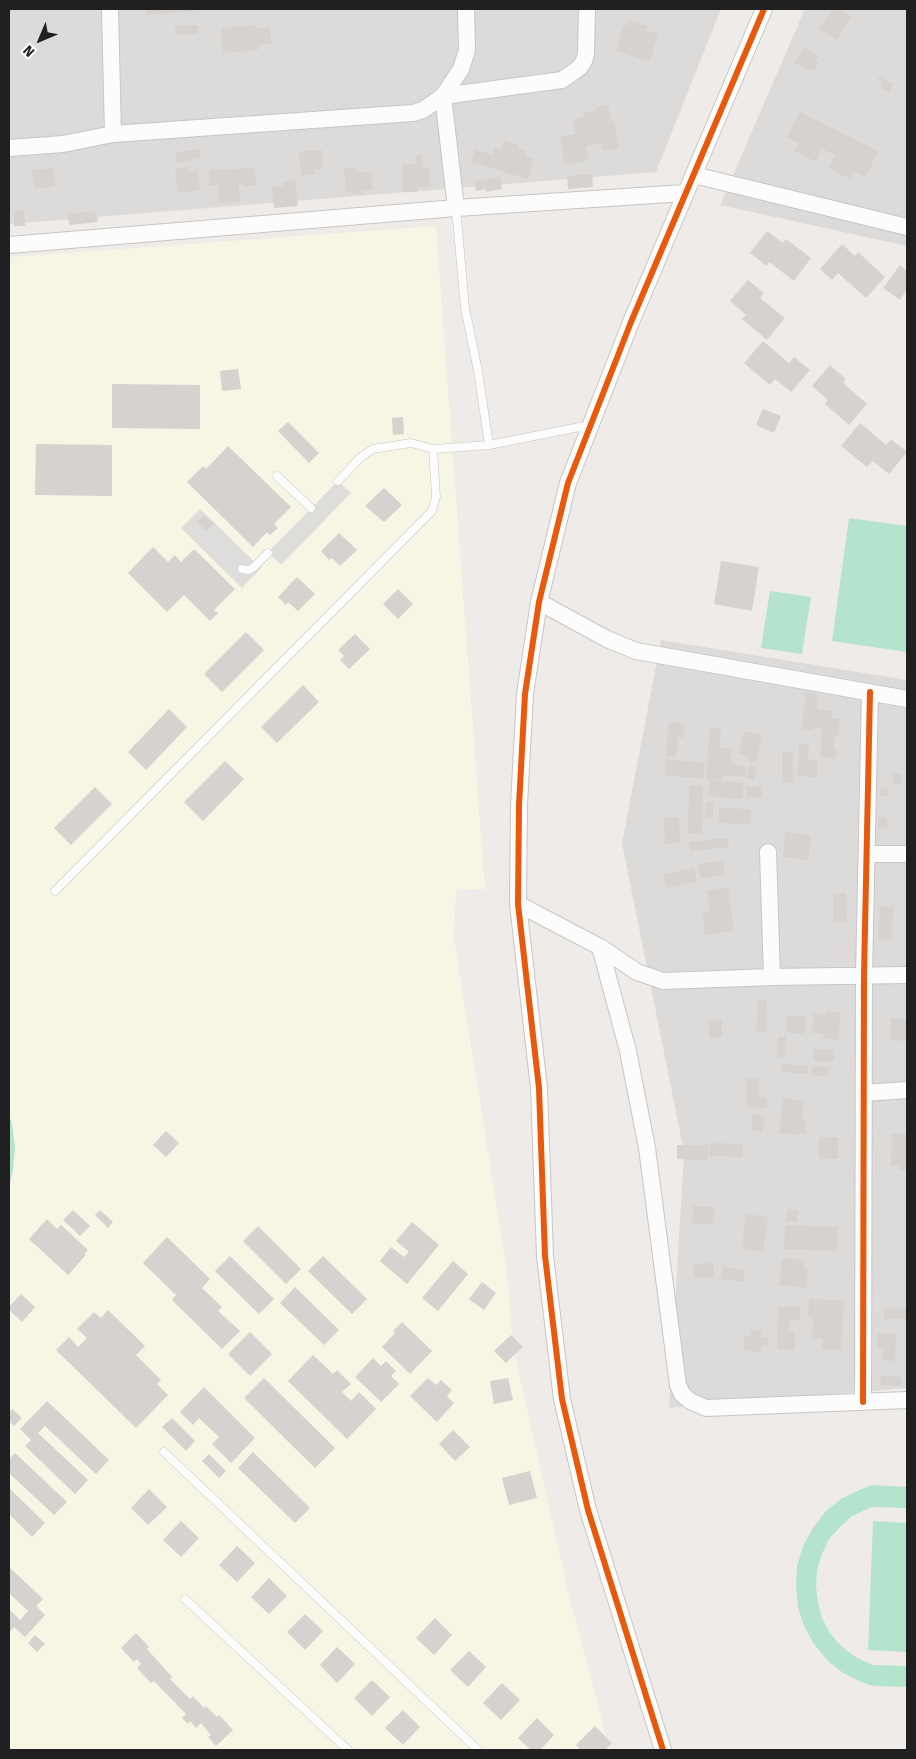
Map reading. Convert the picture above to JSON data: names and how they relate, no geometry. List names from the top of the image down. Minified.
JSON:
{"north":"bottom left"}
